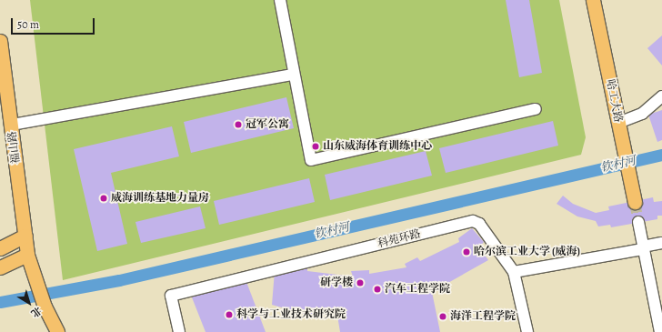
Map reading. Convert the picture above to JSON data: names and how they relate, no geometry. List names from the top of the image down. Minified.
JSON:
{"streets":{"main road":["哈工大路","福山路"],"street":["科苑环路"]},"water":["钦村河"],"places":["冠军公寓","山东威海体育训练中心","威海训练基地力量房","哈尔滨工业大学 (威海)","研学楼","汽车工程学院","科学与工业技术研究院","海洋工程学院"],"scale_bar":"50 m","north":"bottom right"}
